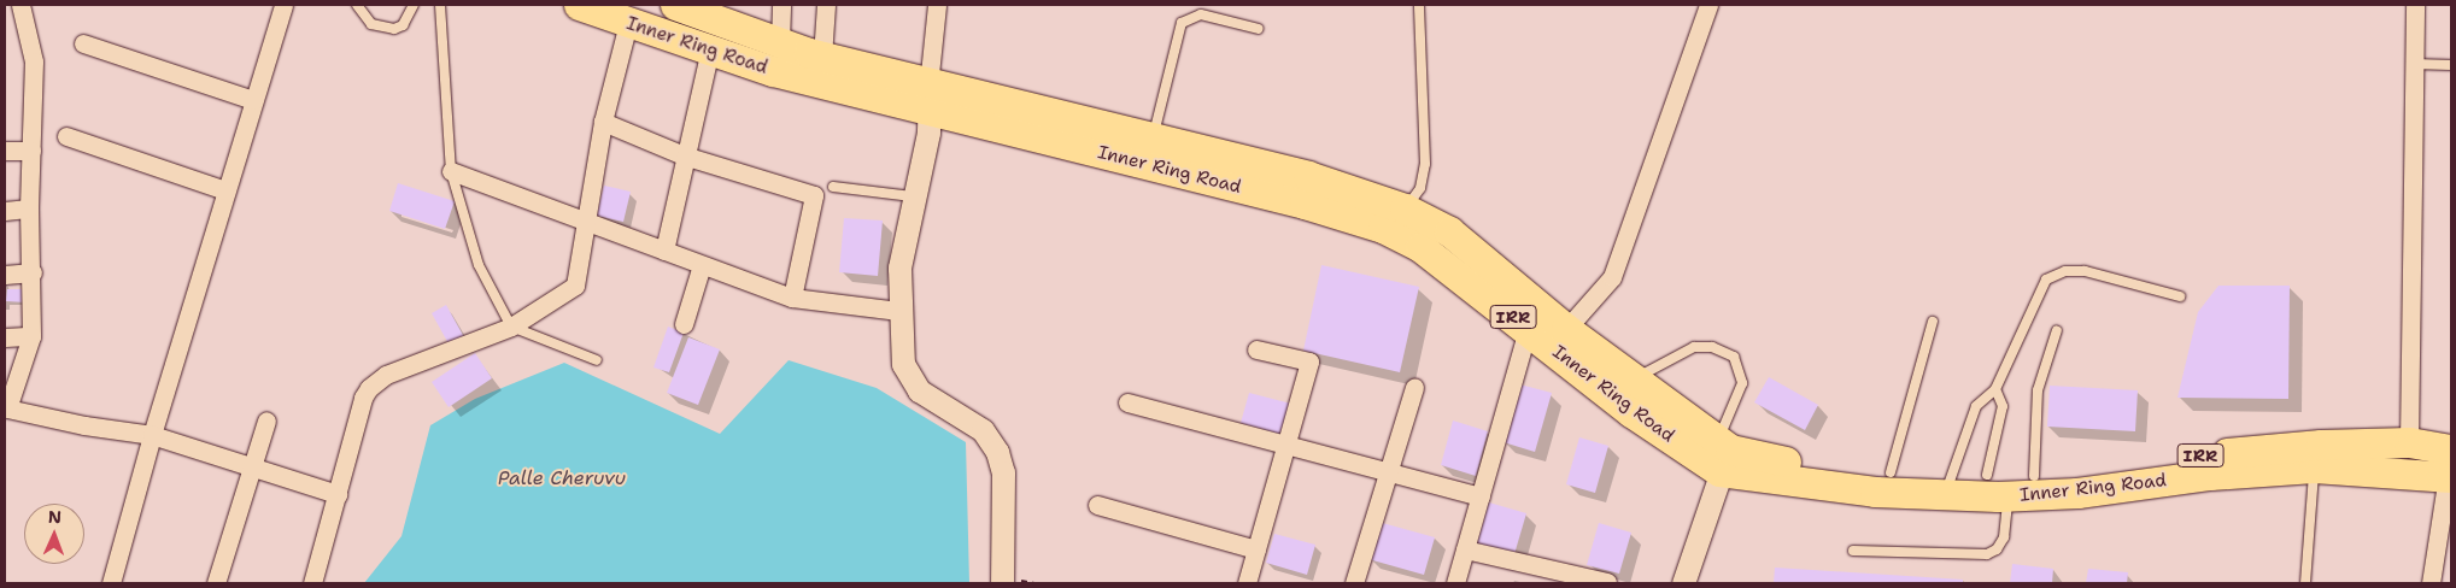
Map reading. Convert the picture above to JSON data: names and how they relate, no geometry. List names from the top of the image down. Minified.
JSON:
{"streets":{"highway":["Inner Ring Road","IRR"]},"water":["Palle Cheruvu"],"north":"top"}
